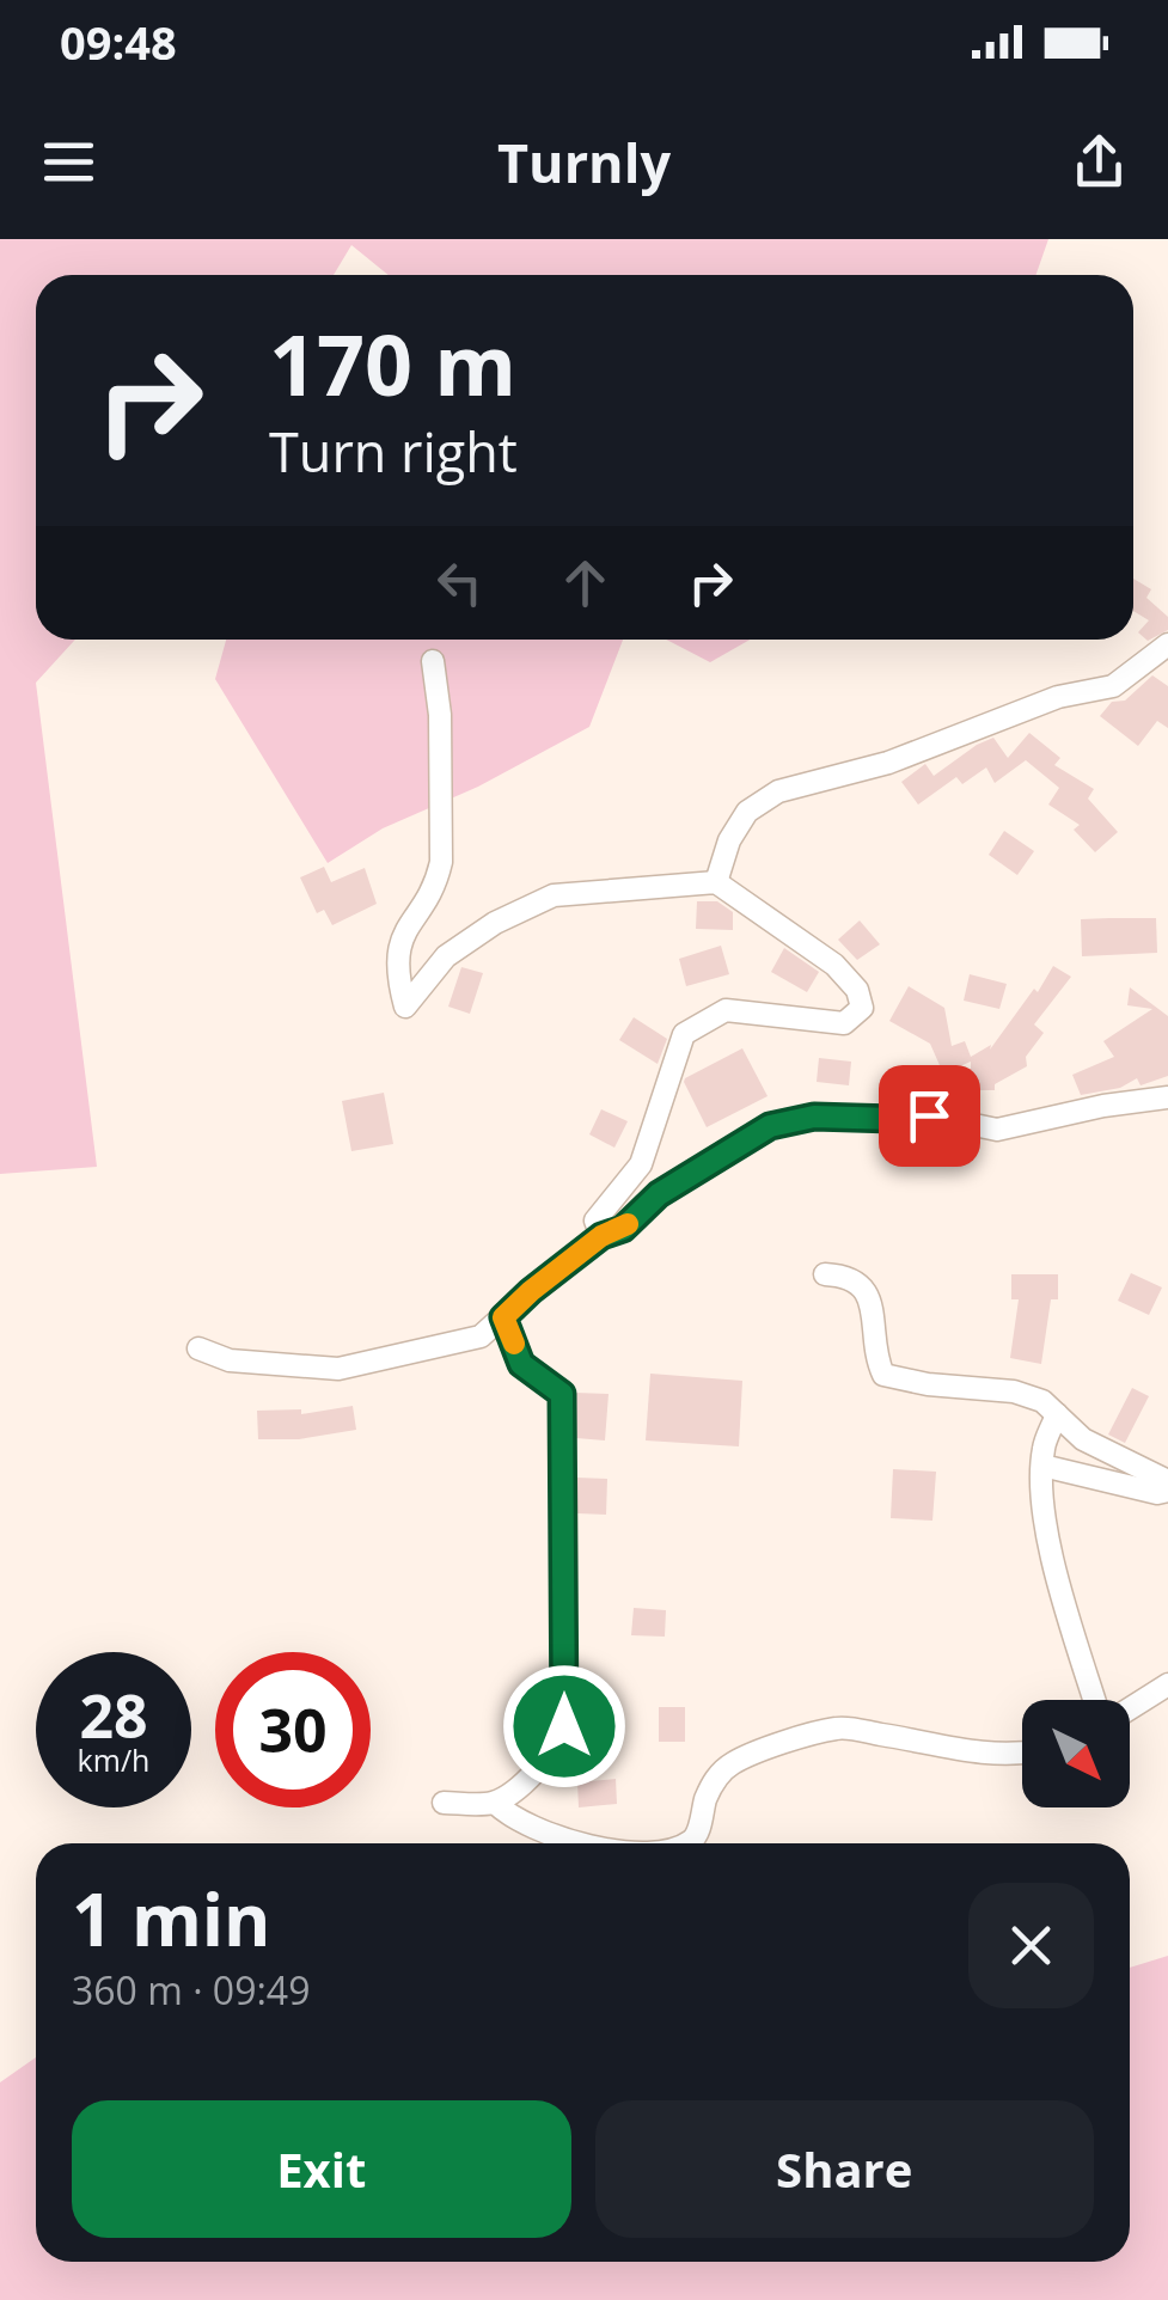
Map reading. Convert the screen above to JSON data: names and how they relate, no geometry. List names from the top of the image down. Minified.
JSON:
{"north":"bottom right","page":{"status":"09:48","header":"Turnly","turn":["170 m","Turn right"],"speed":"28 km/h","limit":"30","heading":["1 min","360 m · 09:49"],"buttons":["Exit","Share"]}}
